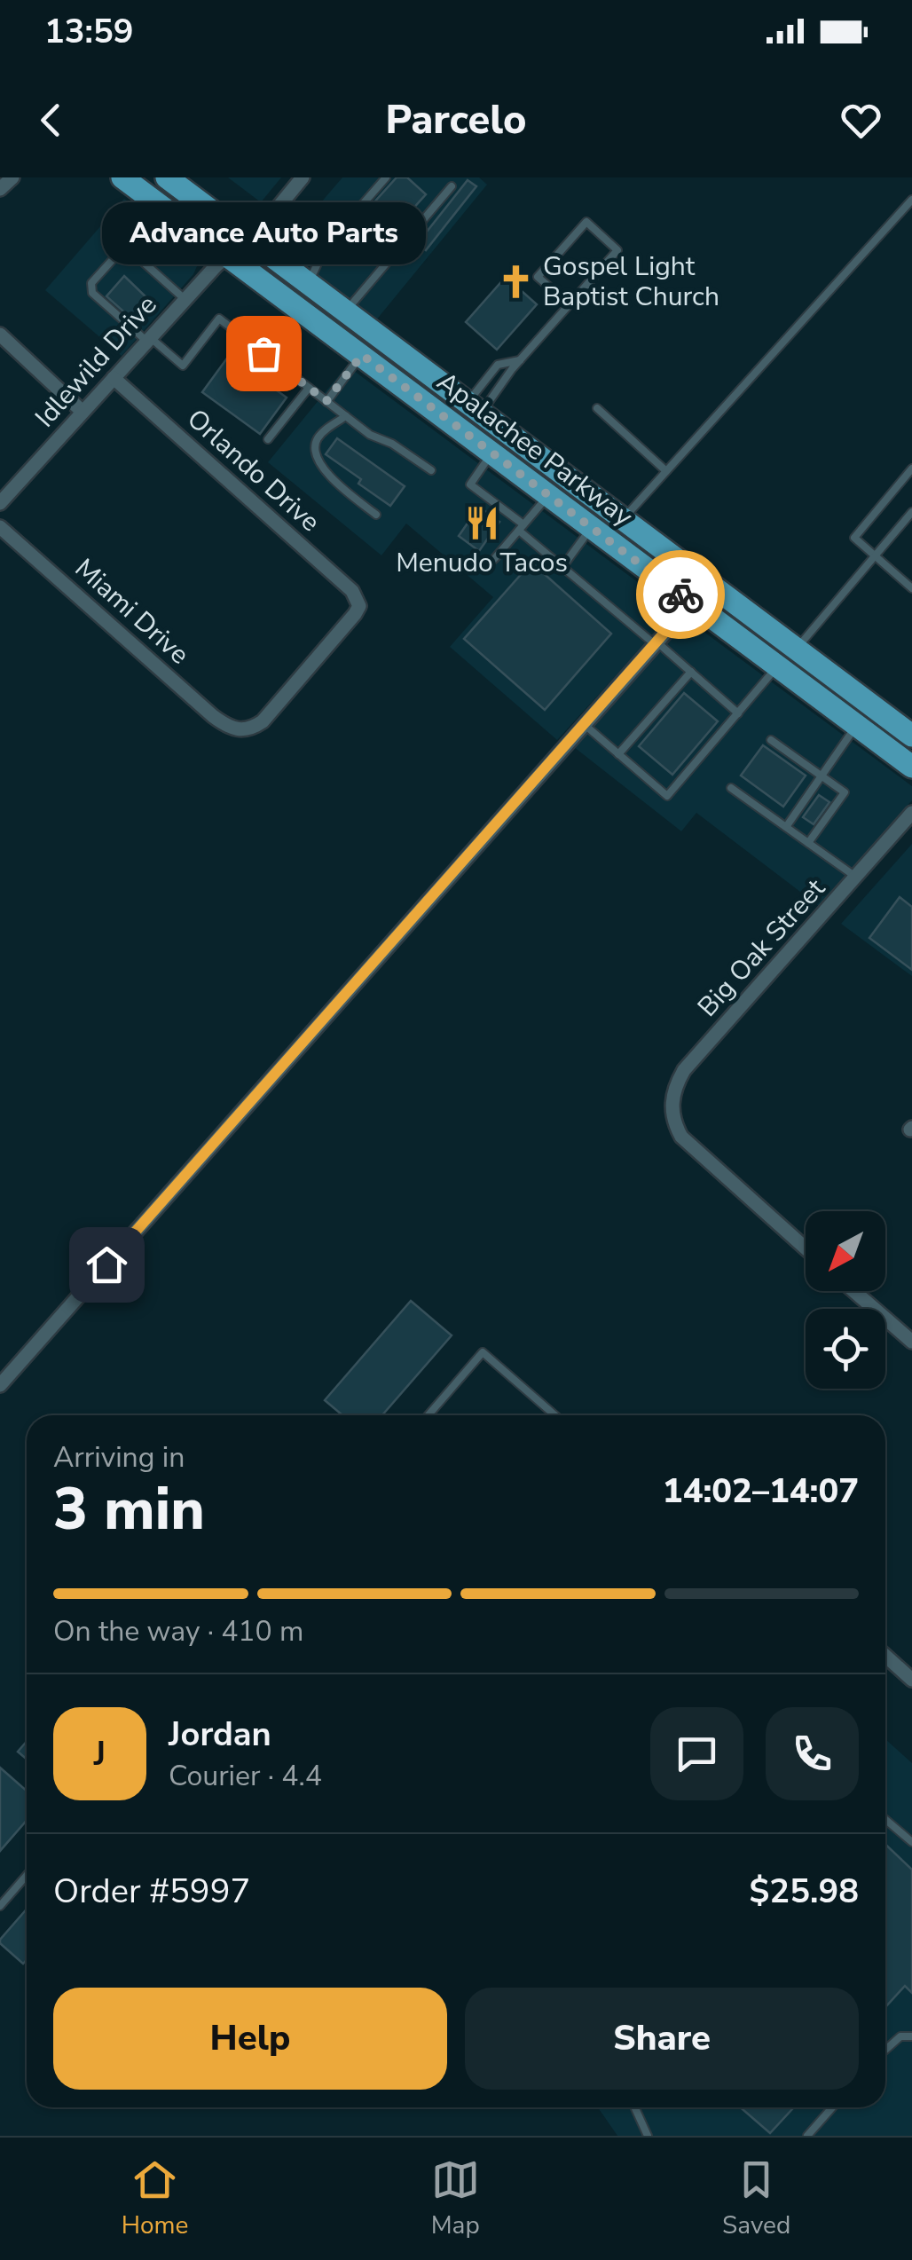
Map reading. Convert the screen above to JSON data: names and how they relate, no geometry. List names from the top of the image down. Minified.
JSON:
{"streets":{"main road":["Apalachee Parkway"],"street":["Idlewild Drive","Orlando Drive","Miami Drive","Big Oak Street"]},"crossings":[["Idlewild Drive","Apalachee Parkway"],["Idlewild Drive","Orlando Drive"],["Orlando Drive","Miami Drive"]],"places":{"church":["Gospel Light Baptist Church"],"other":["Advance Auto Parts"],"restaurant":["Menudo Tacos"]},"north":"bottom left","page":{"status":"13:59","header":"Parcelo","bubble":"Advance Auto Parts","heading":["3 min","Arriving in","14:02–14:07"],"panel":["Jordan","Courier · 4.4","Order #5997","$25.98"],"bar":"On the way · 410 m","round":"J","buttons":["Help","Share"],"tabs":["Home","Map","Saved"]}}
